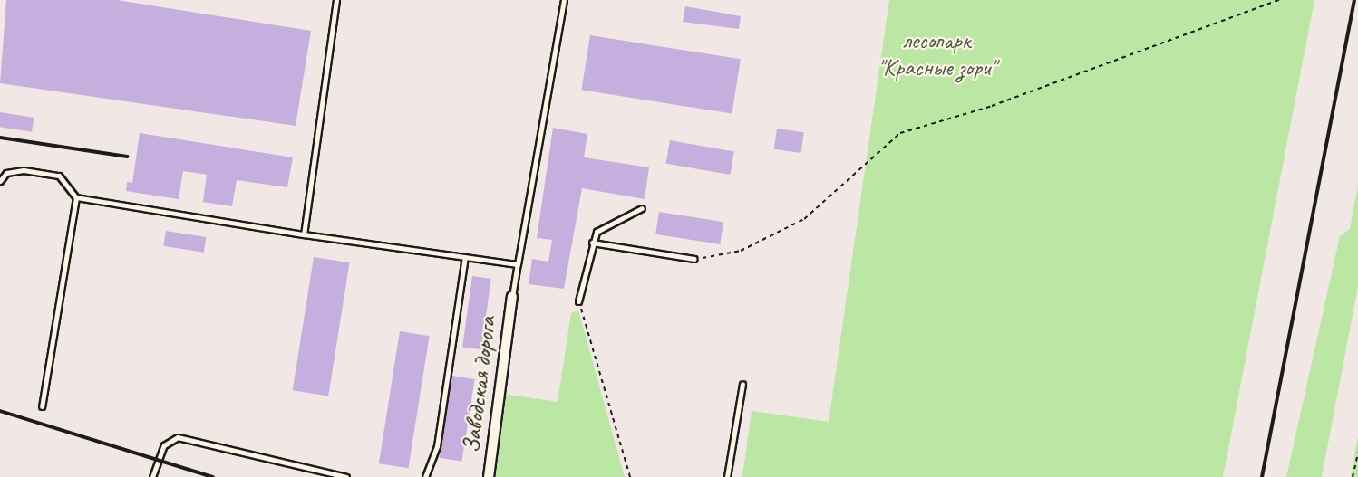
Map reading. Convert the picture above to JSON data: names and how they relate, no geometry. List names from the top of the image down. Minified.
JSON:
{"streets":{"street":["Заводская дорога"]},"parks":["лесопарк \"Красные зори\""]}
